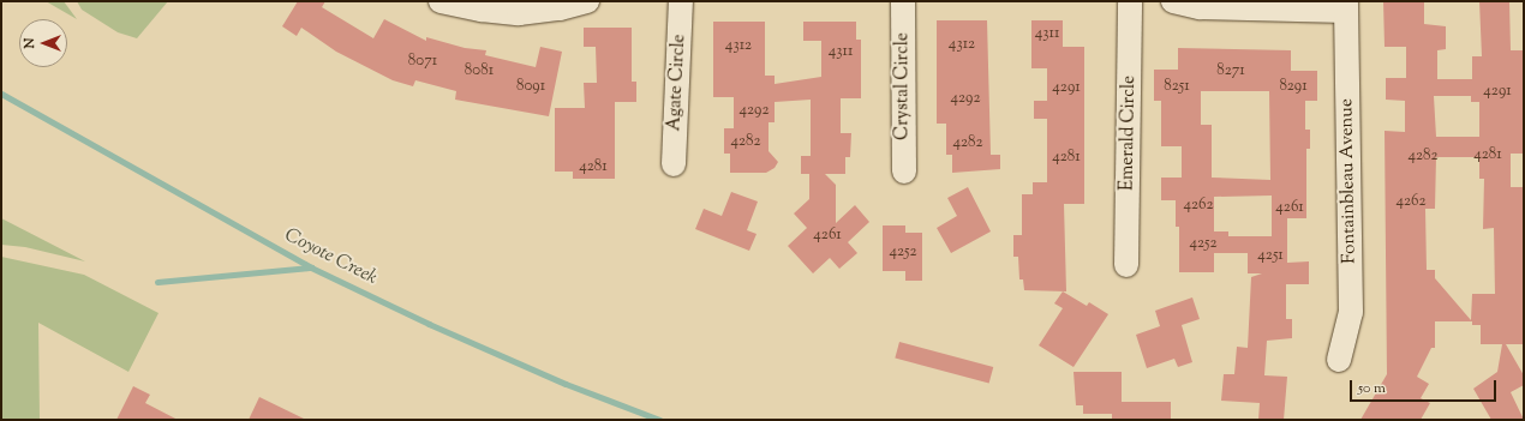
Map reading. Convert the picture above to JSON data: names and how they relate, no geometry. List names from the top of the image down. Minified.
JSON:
{"streets":{"street":["Agate Circle","Crystal Circle","Emerald Circle","Fontainbleau Avenue"]},"water":["Coyote Creek"],"house_numbers":["4311","4312","4312","4311","8071","8081","8271","8091","8251","8291","4291","4291","4292","4292","4282","4282","4281","4282","4281","4281","4262","4262","4261","4261","4252","4252","4251"],"scale_bar":"50 m","north":"left"}
